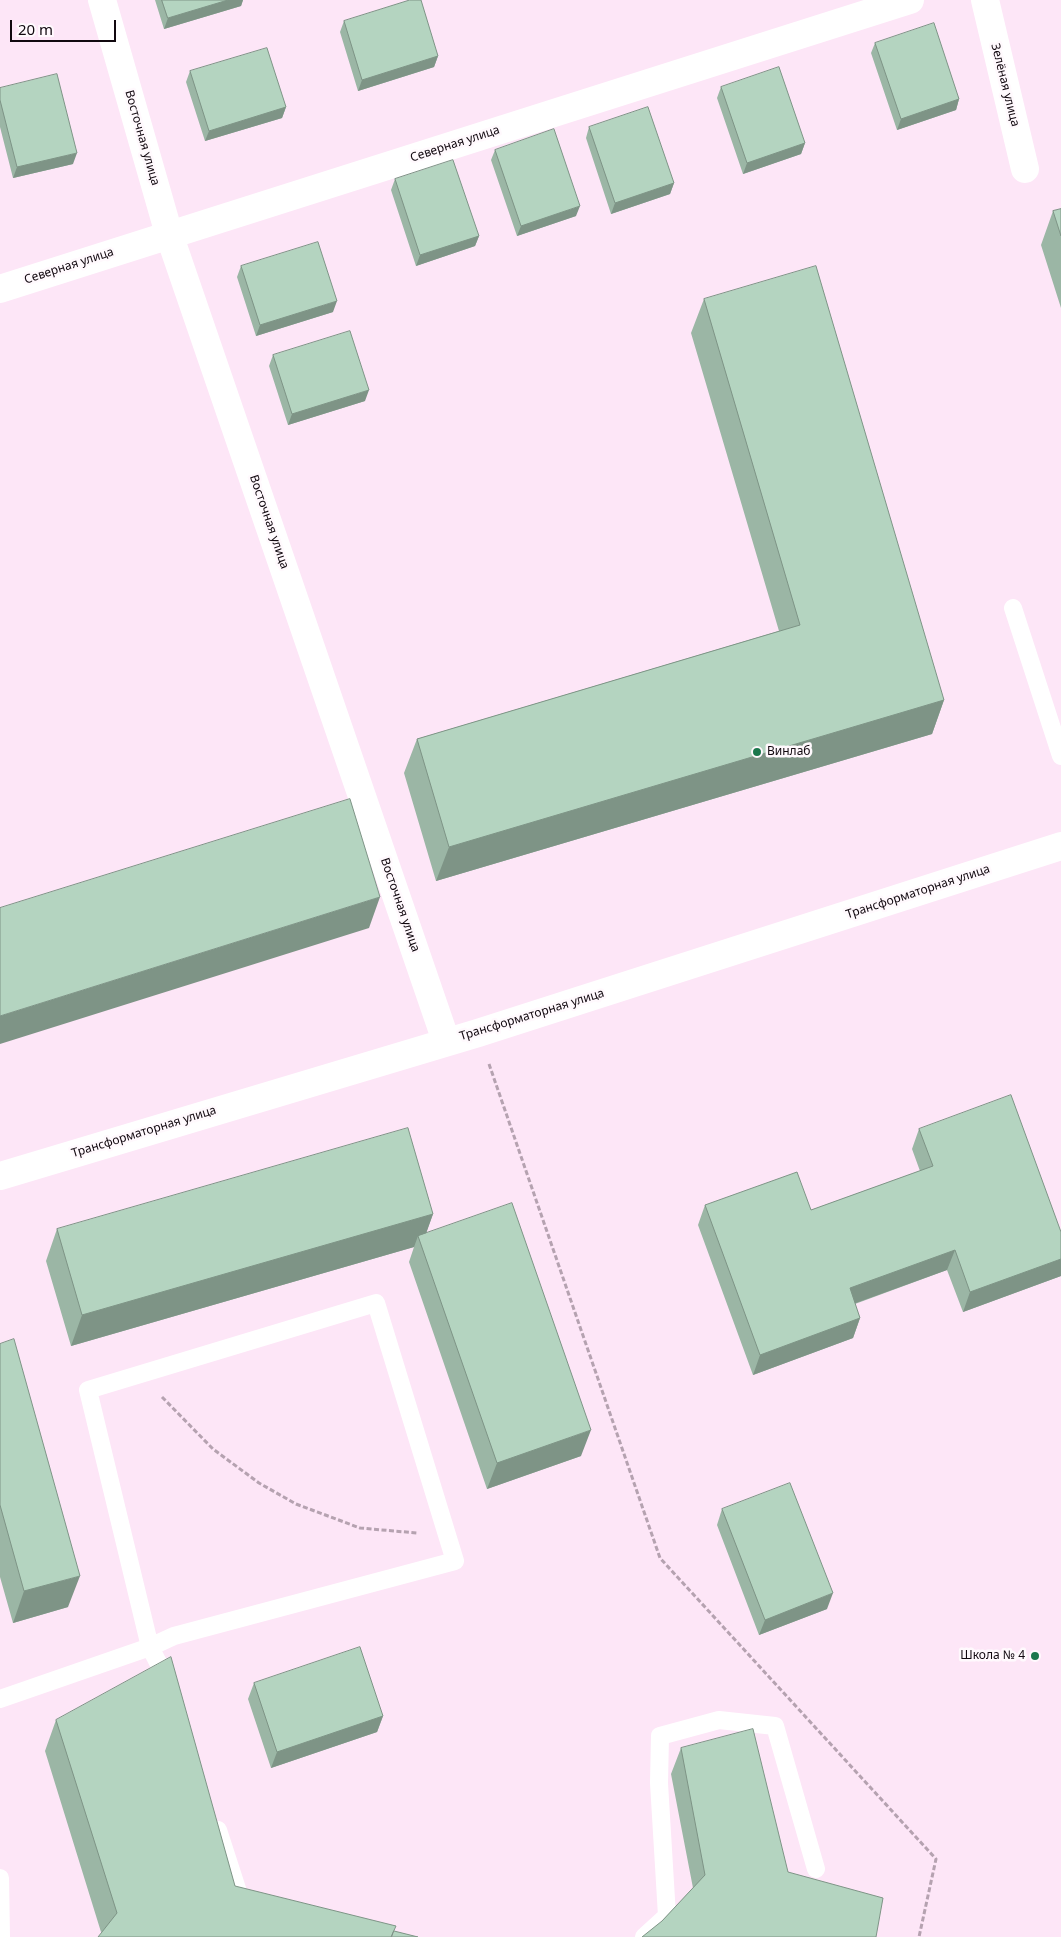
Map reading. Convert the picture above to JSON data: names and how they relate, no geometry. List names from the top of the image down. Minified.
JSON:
{"streets":{"street":["Зелёная улица","Восточная улица","Северная улица","Трансформаторная улица"]},"crossings":[["Восточная улица","Северная улица"],["Восточная улица","Трансформаторная улица"]],"places":["Винлаб","Школа № 4"],"scale_bar":"20 m"}
